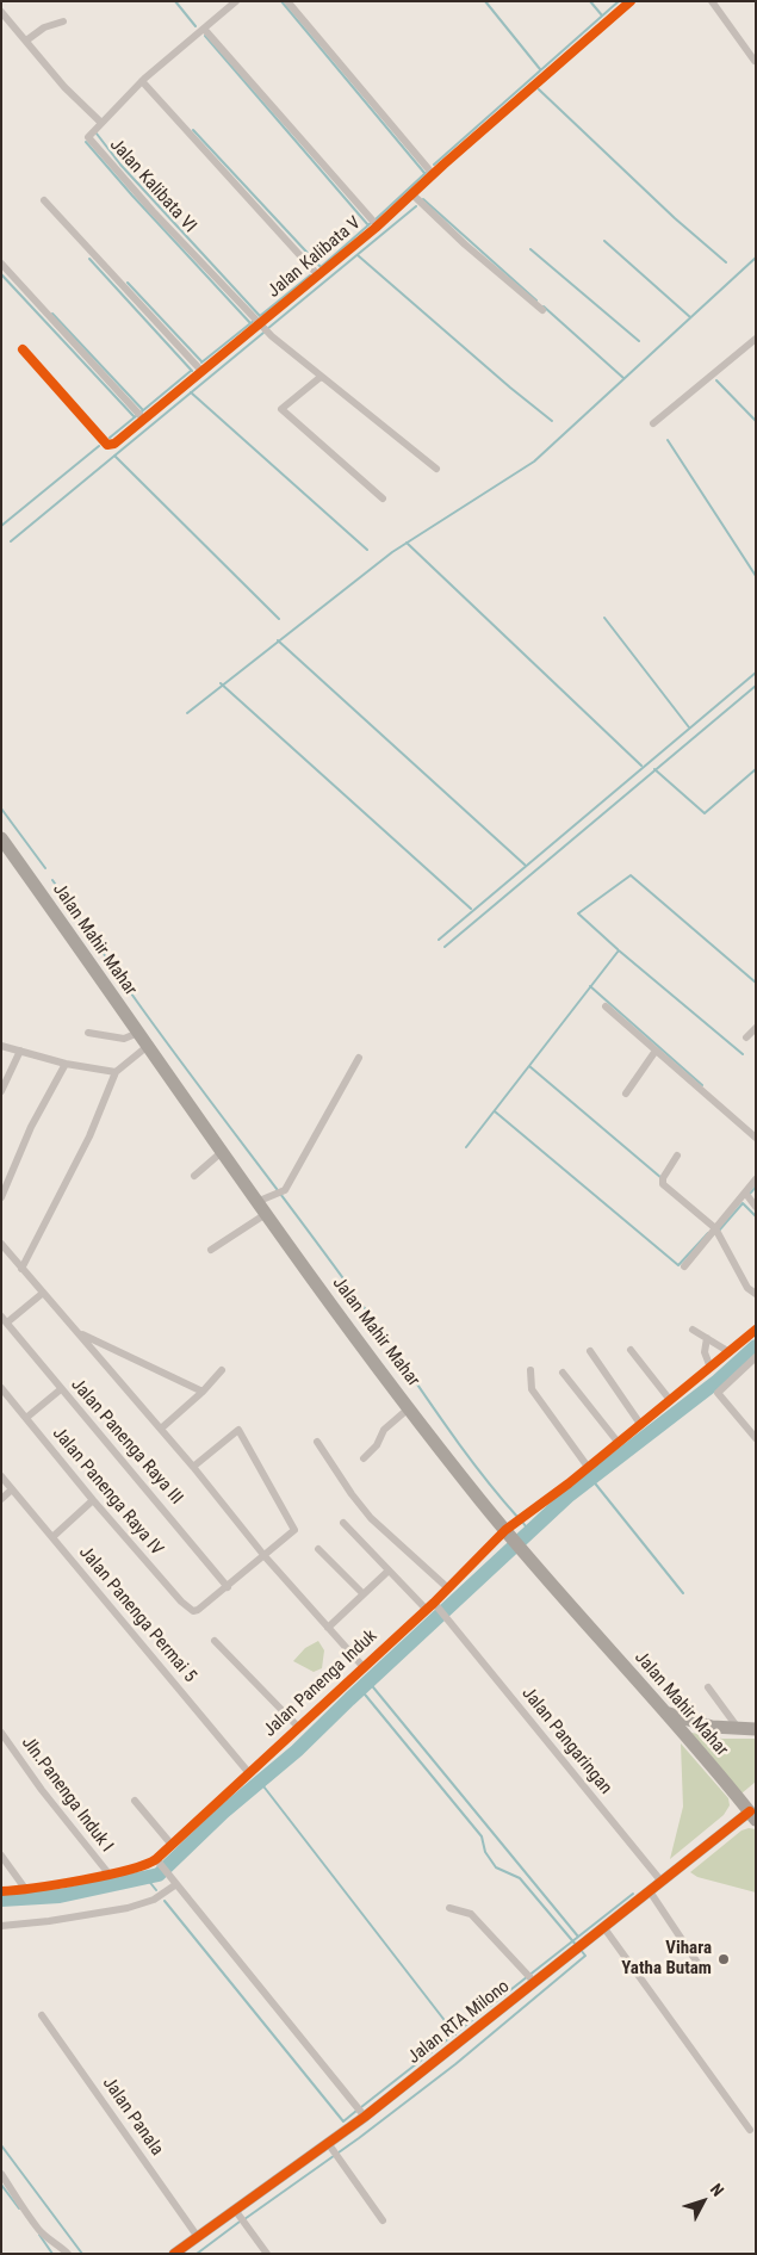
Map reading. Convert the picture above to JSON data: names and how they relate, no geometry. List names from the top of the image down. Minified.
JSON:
{"streets":{"highway":["Jalan Mahir Mahar"],"street":["Jalan Kalibata VI","Jalan Kalibata V","Jalan Panenga Raya III","Jalan Panenga Raya IV","Jalan Panenga Permai 5","Jalan Panenga Induk","Jalan Pangaringan","Jln.Panenga Induk I","Jalan RTA Milono","Jalan Panala"]},"crossings":[["Jalan Kalibata VI","Jalan Kalibata V"],["Jalan Mahir Mahar","Jalan Panenga Induk"],["Jalan Mahir Mahar","Jalan RTA Milono"],["Jalan Panenga Raya III","Jalan Panenga Raya IV"],["Jalan Panenga Permai 5","Jalan Panenga Induk"],["Jalan Panenga Induk","Jalan Pangaringan"],["Jalan Pangaringan","Jalan RTA Milono"],["Jalan RTA Milono","Jalan Panala"]],"places":["Vihara Yatha Butam"],"north":"top right"}
